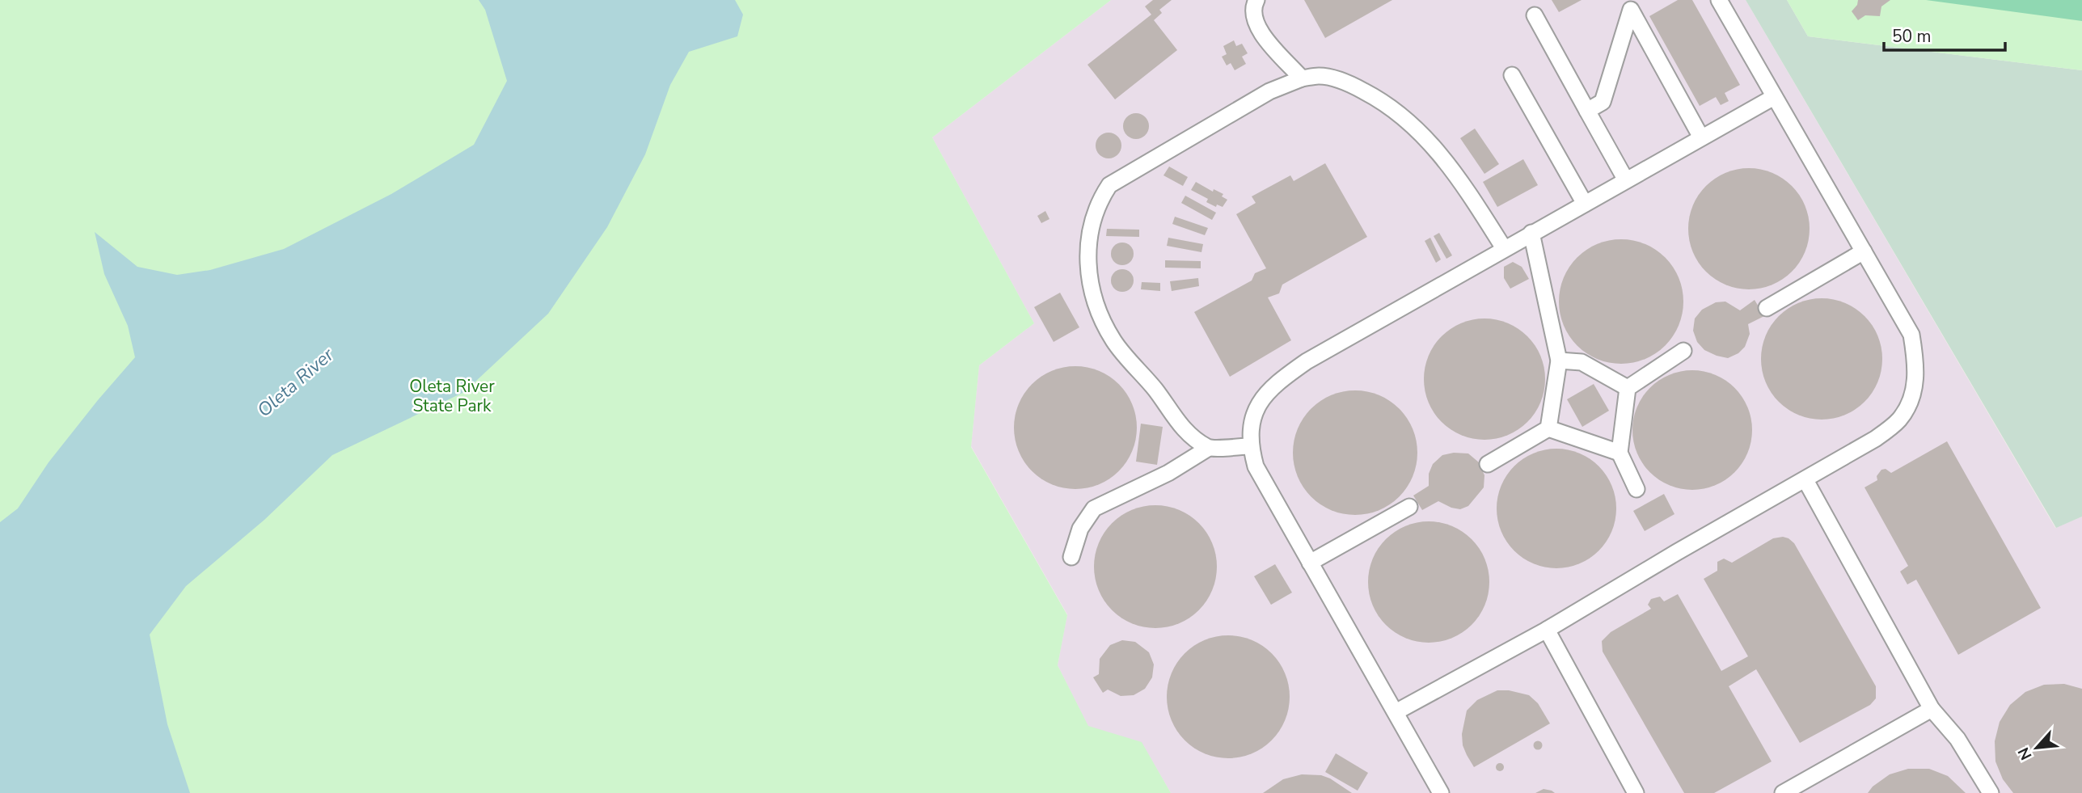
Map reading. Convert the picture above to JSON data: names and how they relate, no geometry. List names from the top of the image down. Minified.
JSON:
{"water":["Oleta River"],"parks":["Oleta River State Park"],"scale_bar":"50 m","north":"bottom left"}
